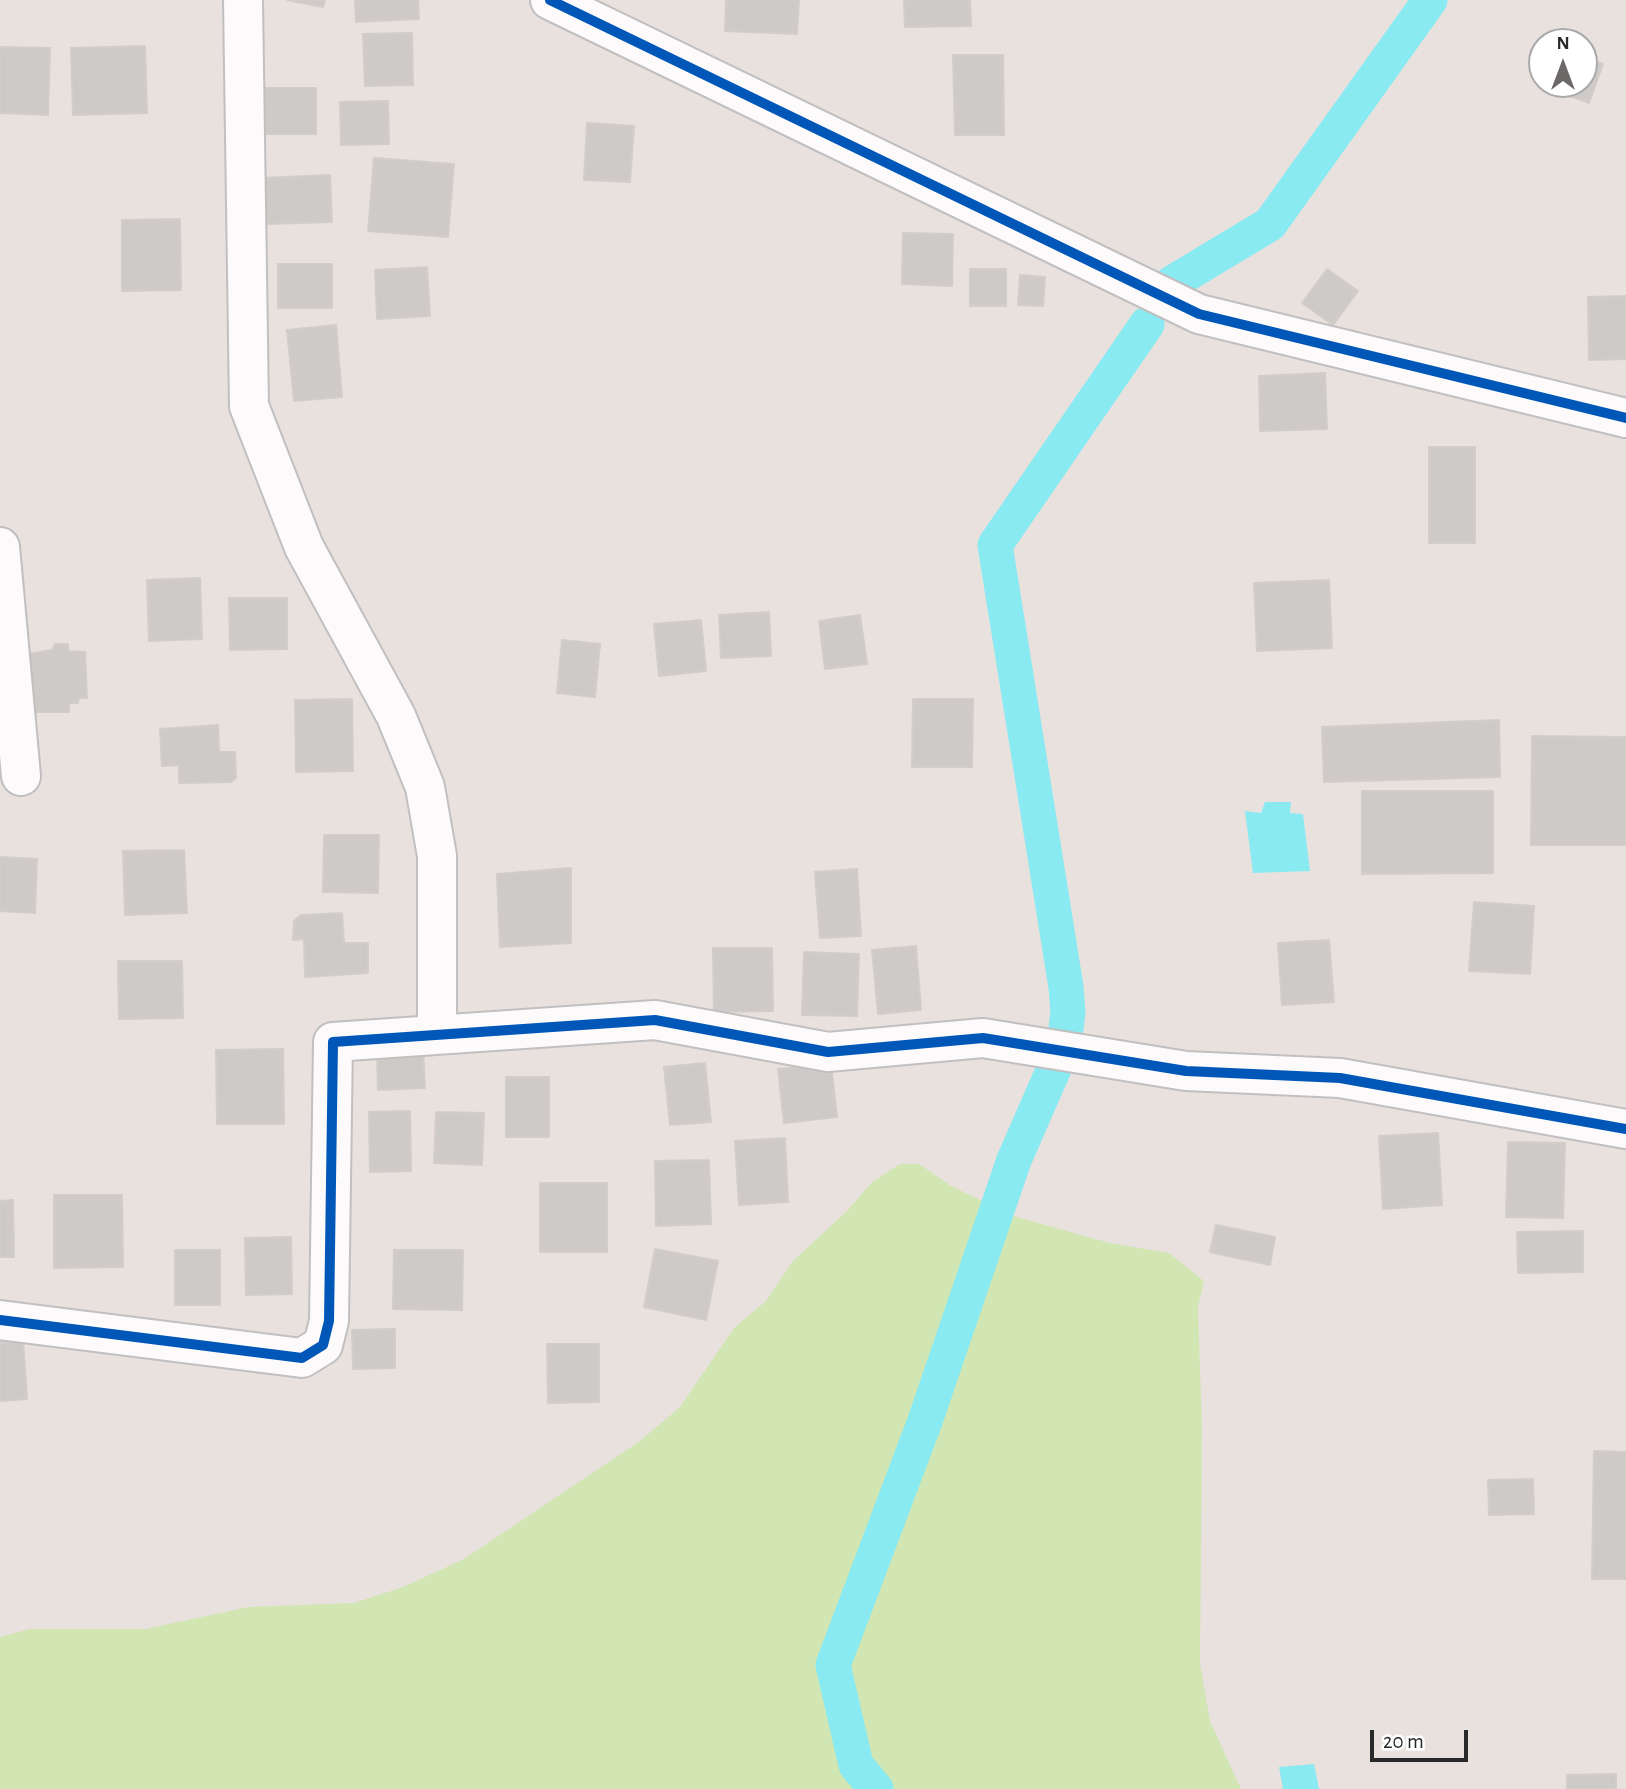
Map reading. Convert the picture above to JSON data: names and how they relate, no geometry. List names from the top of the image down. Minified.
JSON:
{"scale_bar":"20 m","north":"top"}
